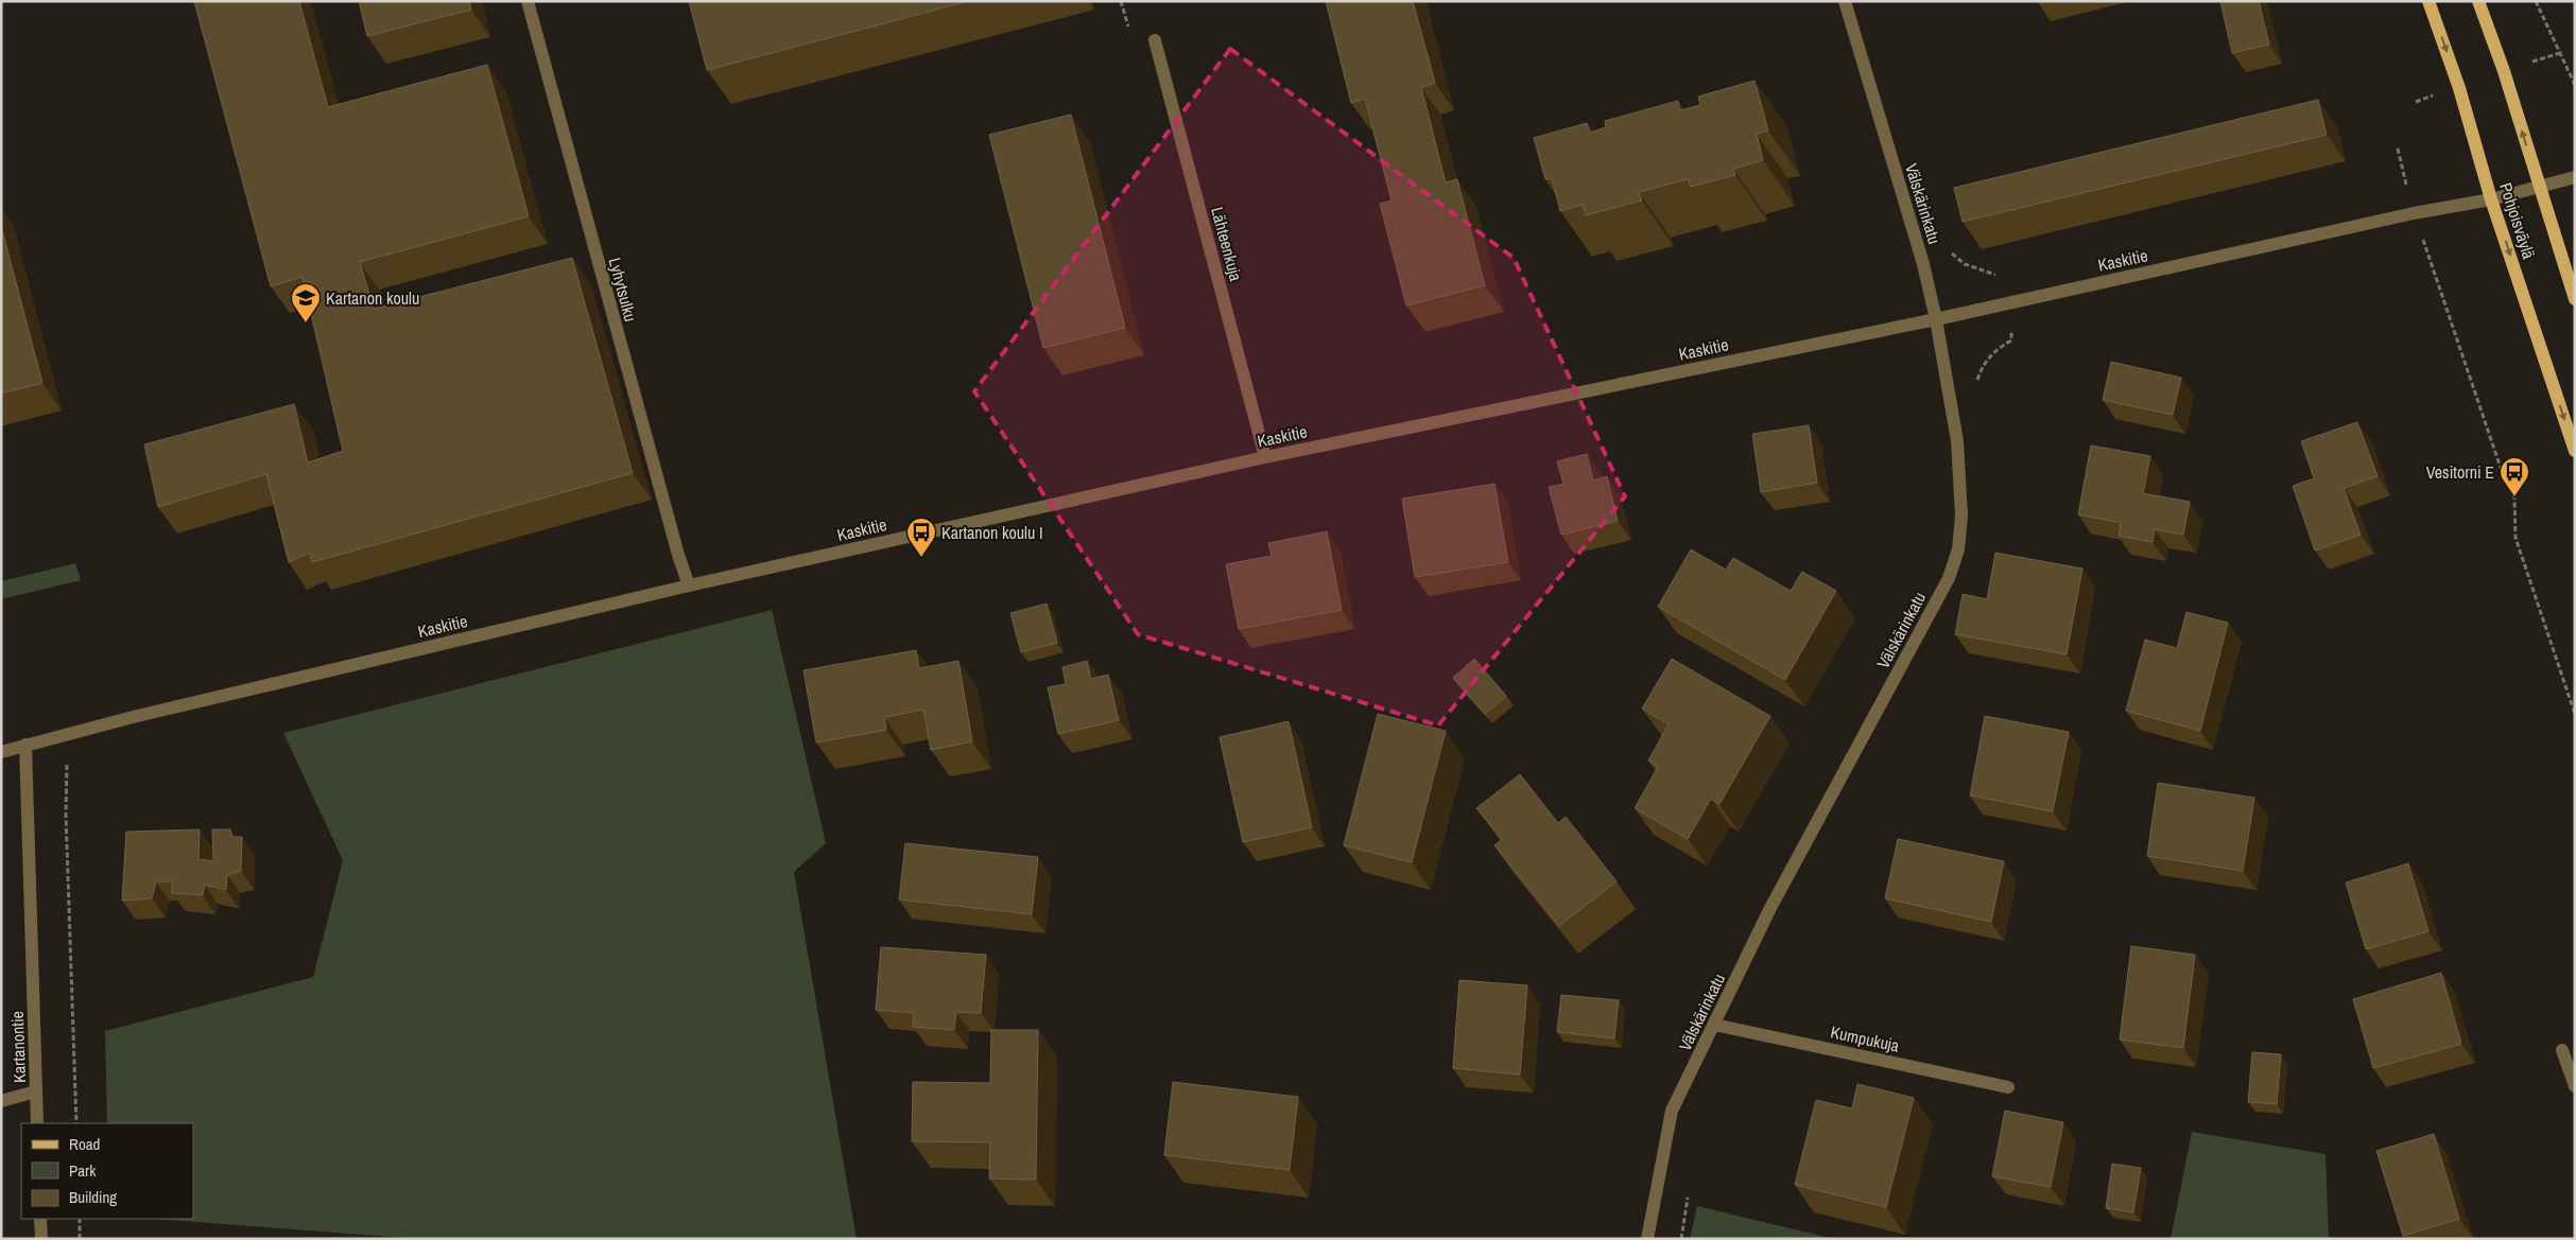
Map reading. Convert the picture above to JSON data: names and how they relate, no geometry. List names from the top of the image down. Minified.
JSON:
{"streets":{"main road":["Pohjoisväylä"],"street":["Välskärinkatu","Lähteenkuja","Kaskitie","Lyhytsulku","Kumpukuja","Kartanontie"]},"crossings":[["Välskärinkatu","Kaskitie"],["Välskärinkatu","Kumpukuja"],["Pohjoisväylä","Kaskitie"],["Lähteenkuja","Kaskitie"],["Kaskitie","Lyhytsulku"],["Kaskitie","Kartanontie"]],"places":{"school or university":["Kartanon koulu"],"bus stop":["Vesitorni E","Kartanon koulu I"]},"legend":["Road","Park","Building"]}
